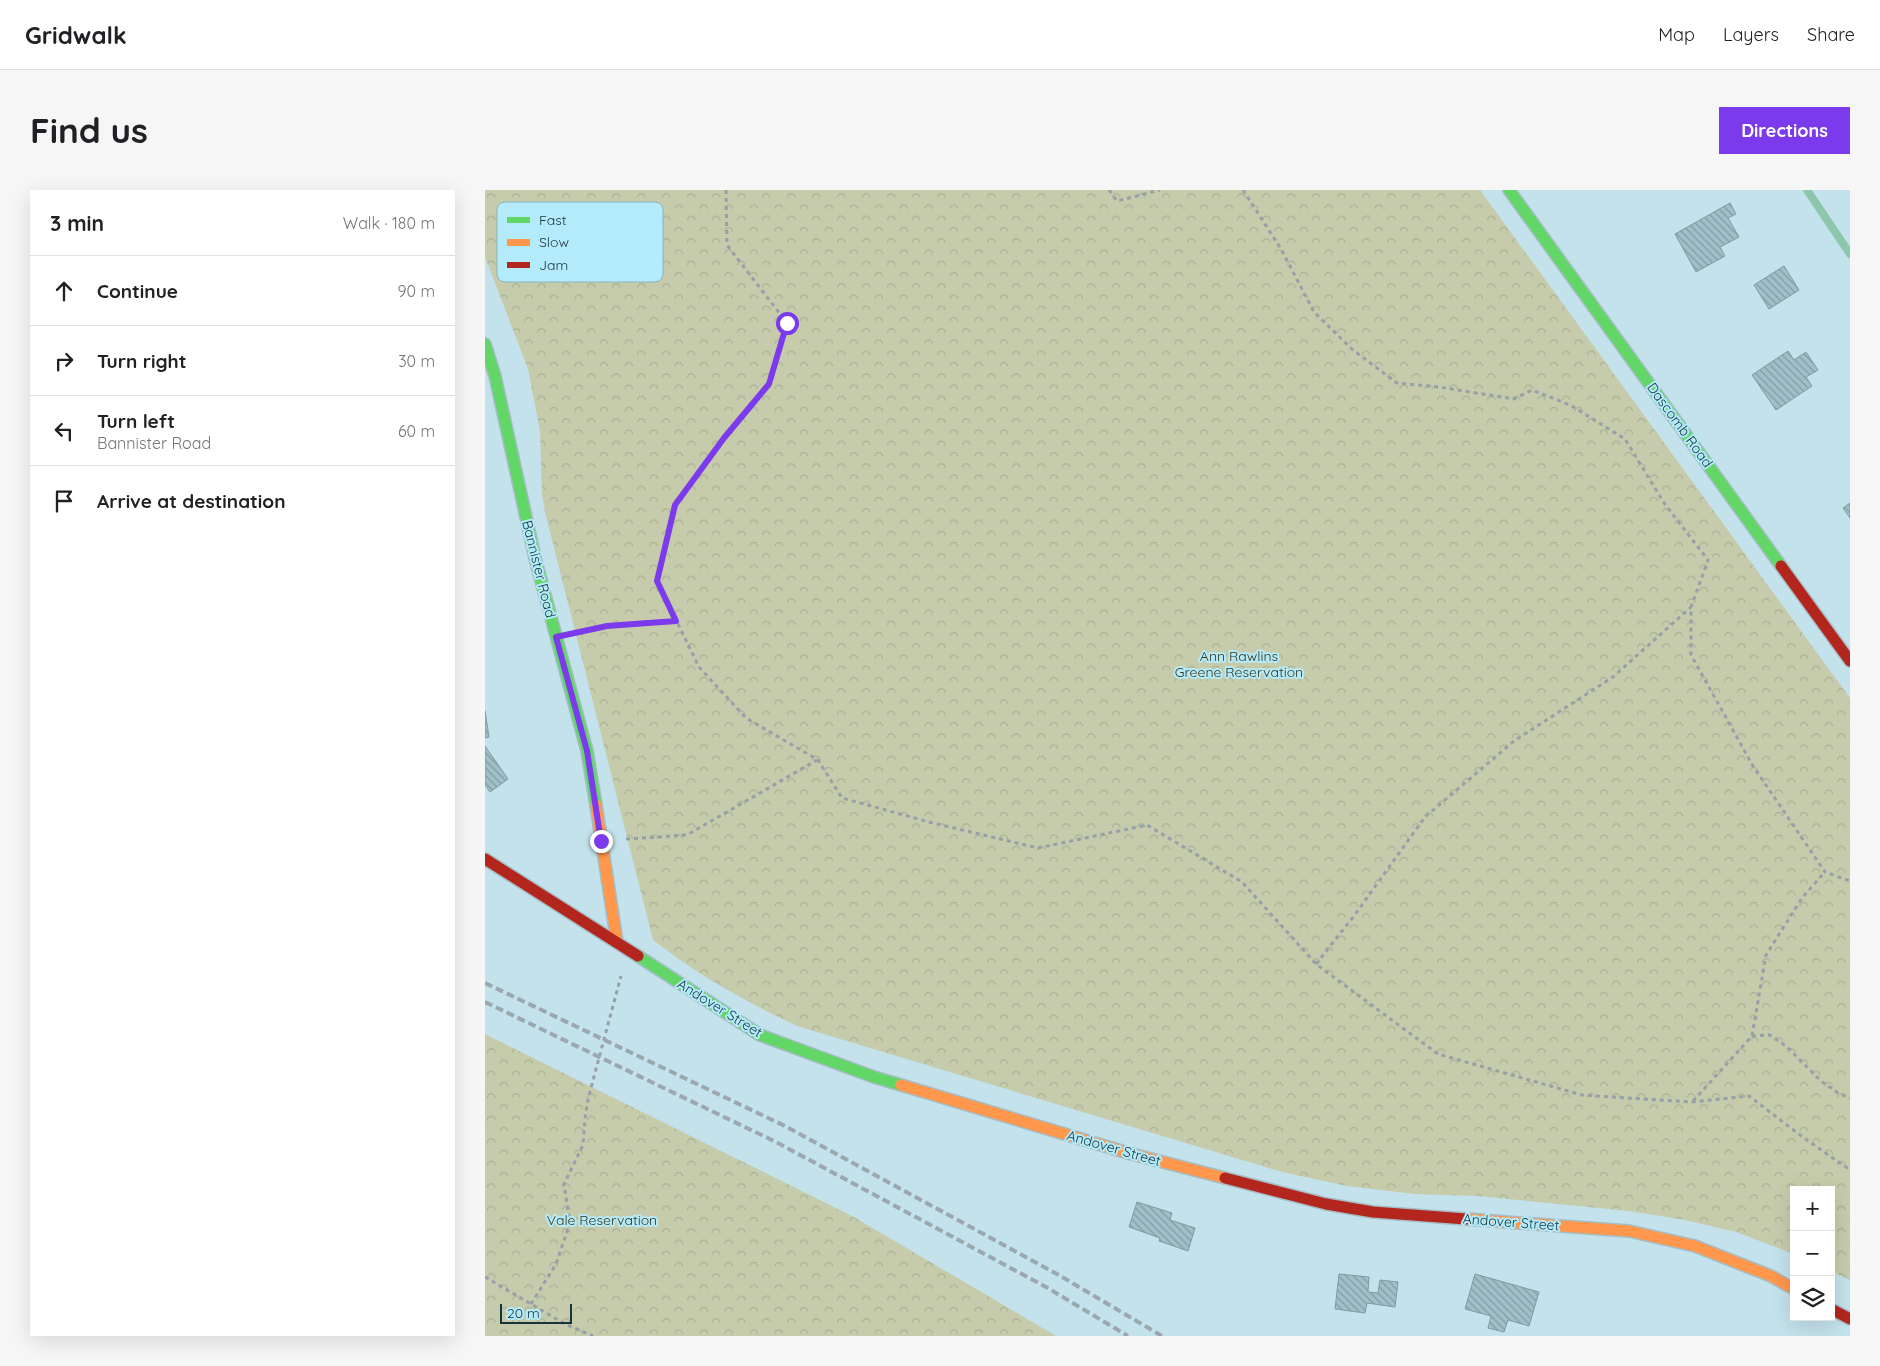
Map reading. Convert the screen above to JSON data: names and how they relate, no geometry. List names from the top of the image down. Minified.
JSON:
{"streets":{"main road":["Dascomb Road","Bannister Road","Andover Street"]},"crossings":[["Bannister Road","Andover Street"]],"parks":["Ann Rawlins Greene Reservation","Vale Reservation"],"legend":["Fast","Slow","Jam"],"scale_bar":"20 m","page":{"header":"Gridwalk","nav":["Map","Layers","Share"],"buttons":"Directions","title":"Find us","heading":["3 min","Walk · 180 m"],"list":[["Continue","90 m"],["Turn right","30 m"],["Turn left","Bannister Road","60 m"],"Arrive at destination"],"map_buttons":["+","−"],"scale":"20 m"}}
